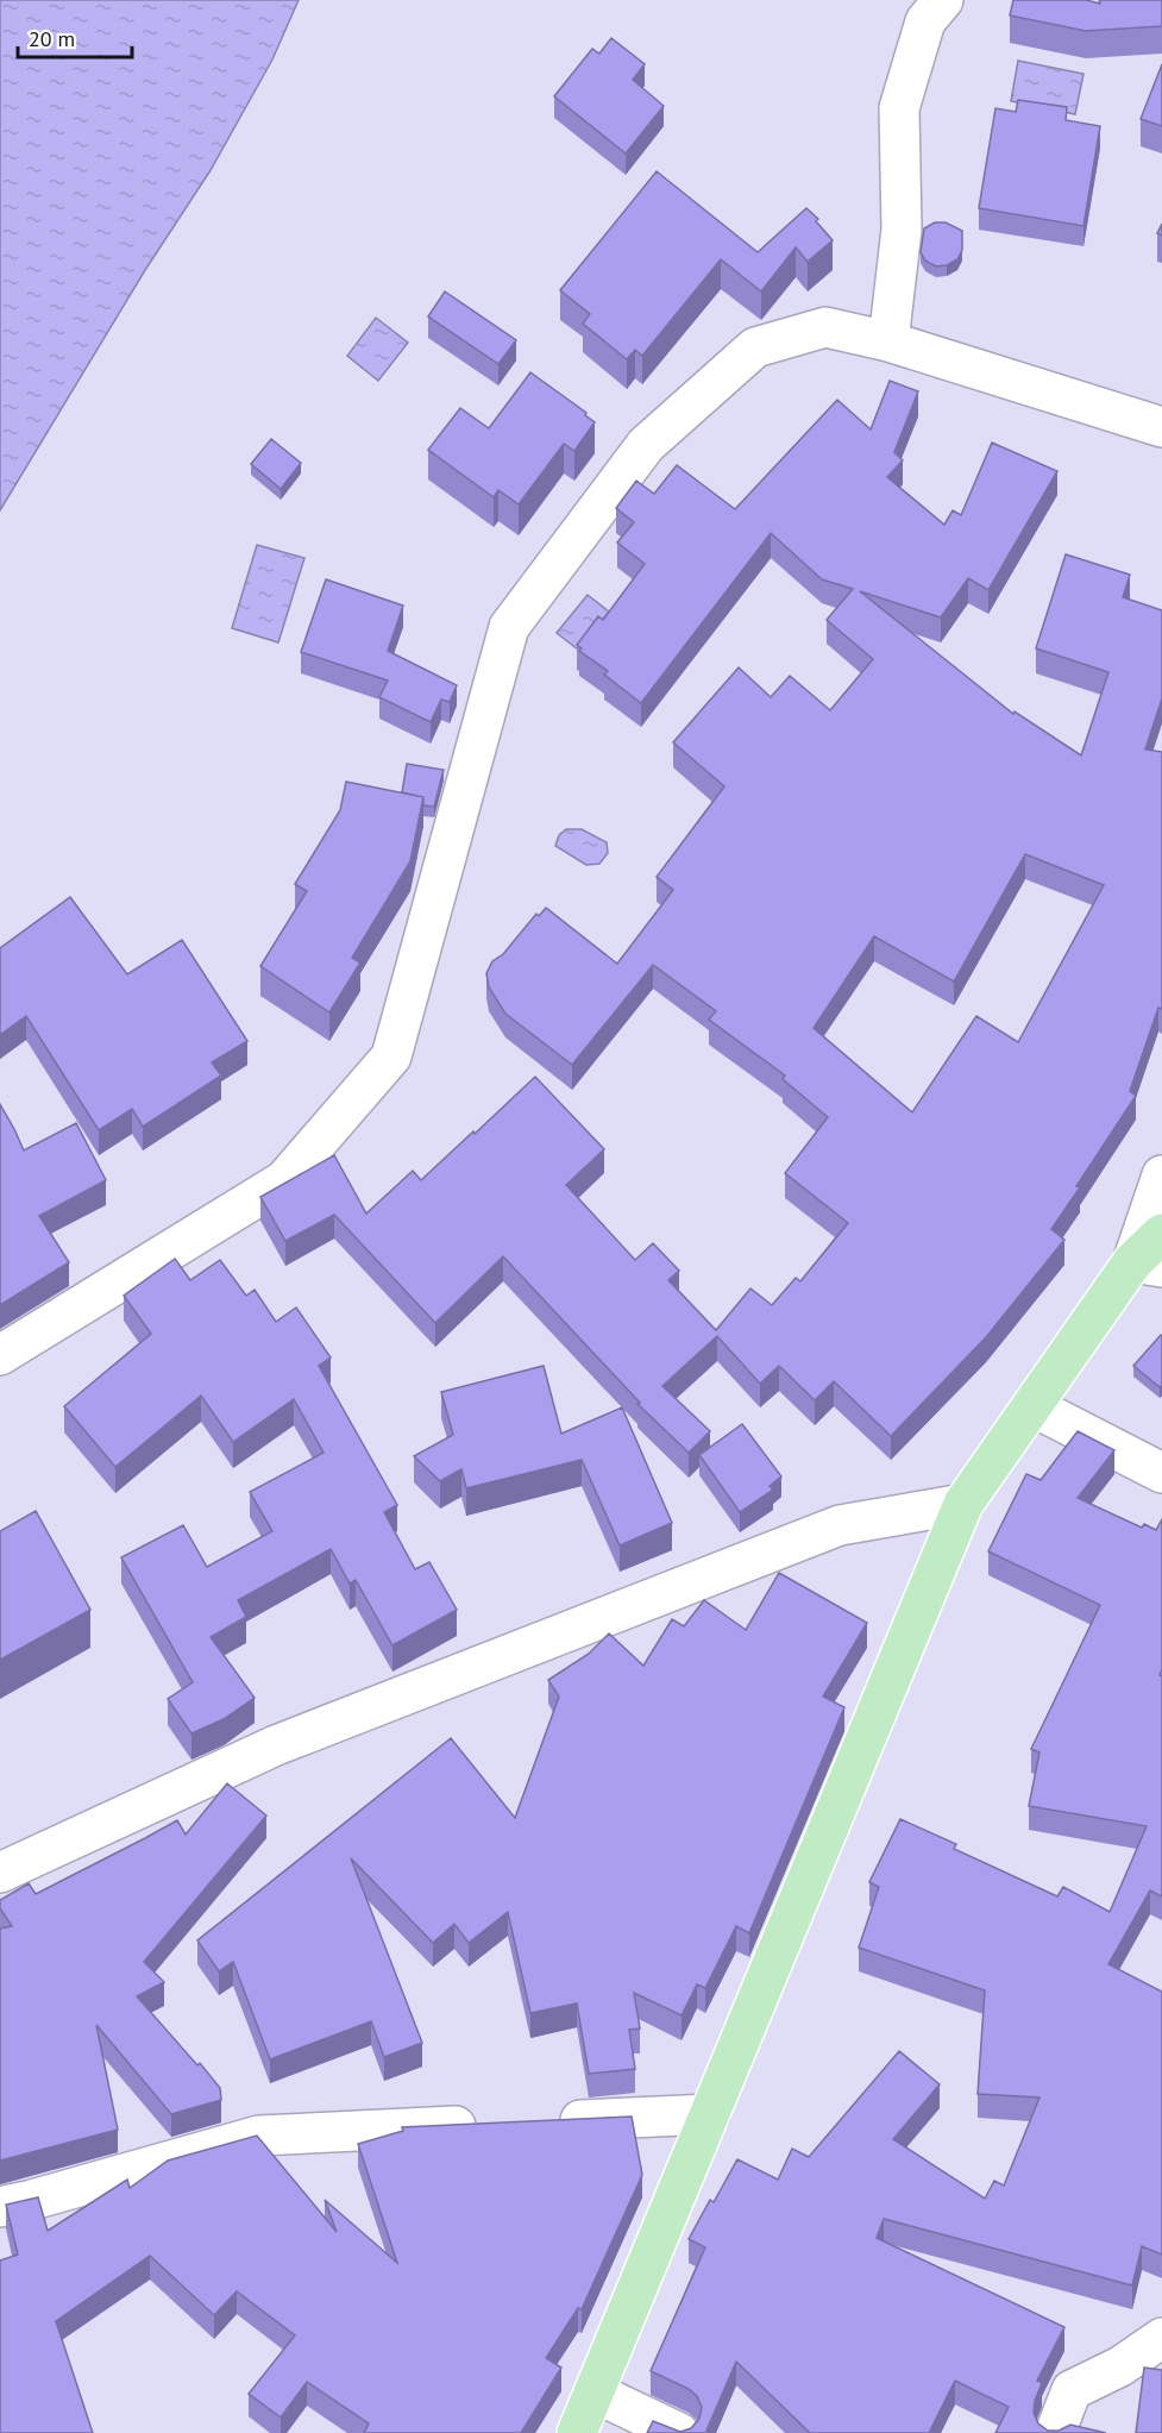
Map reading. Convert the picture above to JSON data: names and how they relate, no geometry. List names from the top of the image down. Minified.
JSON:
{"scale_bar":"20 m"}
